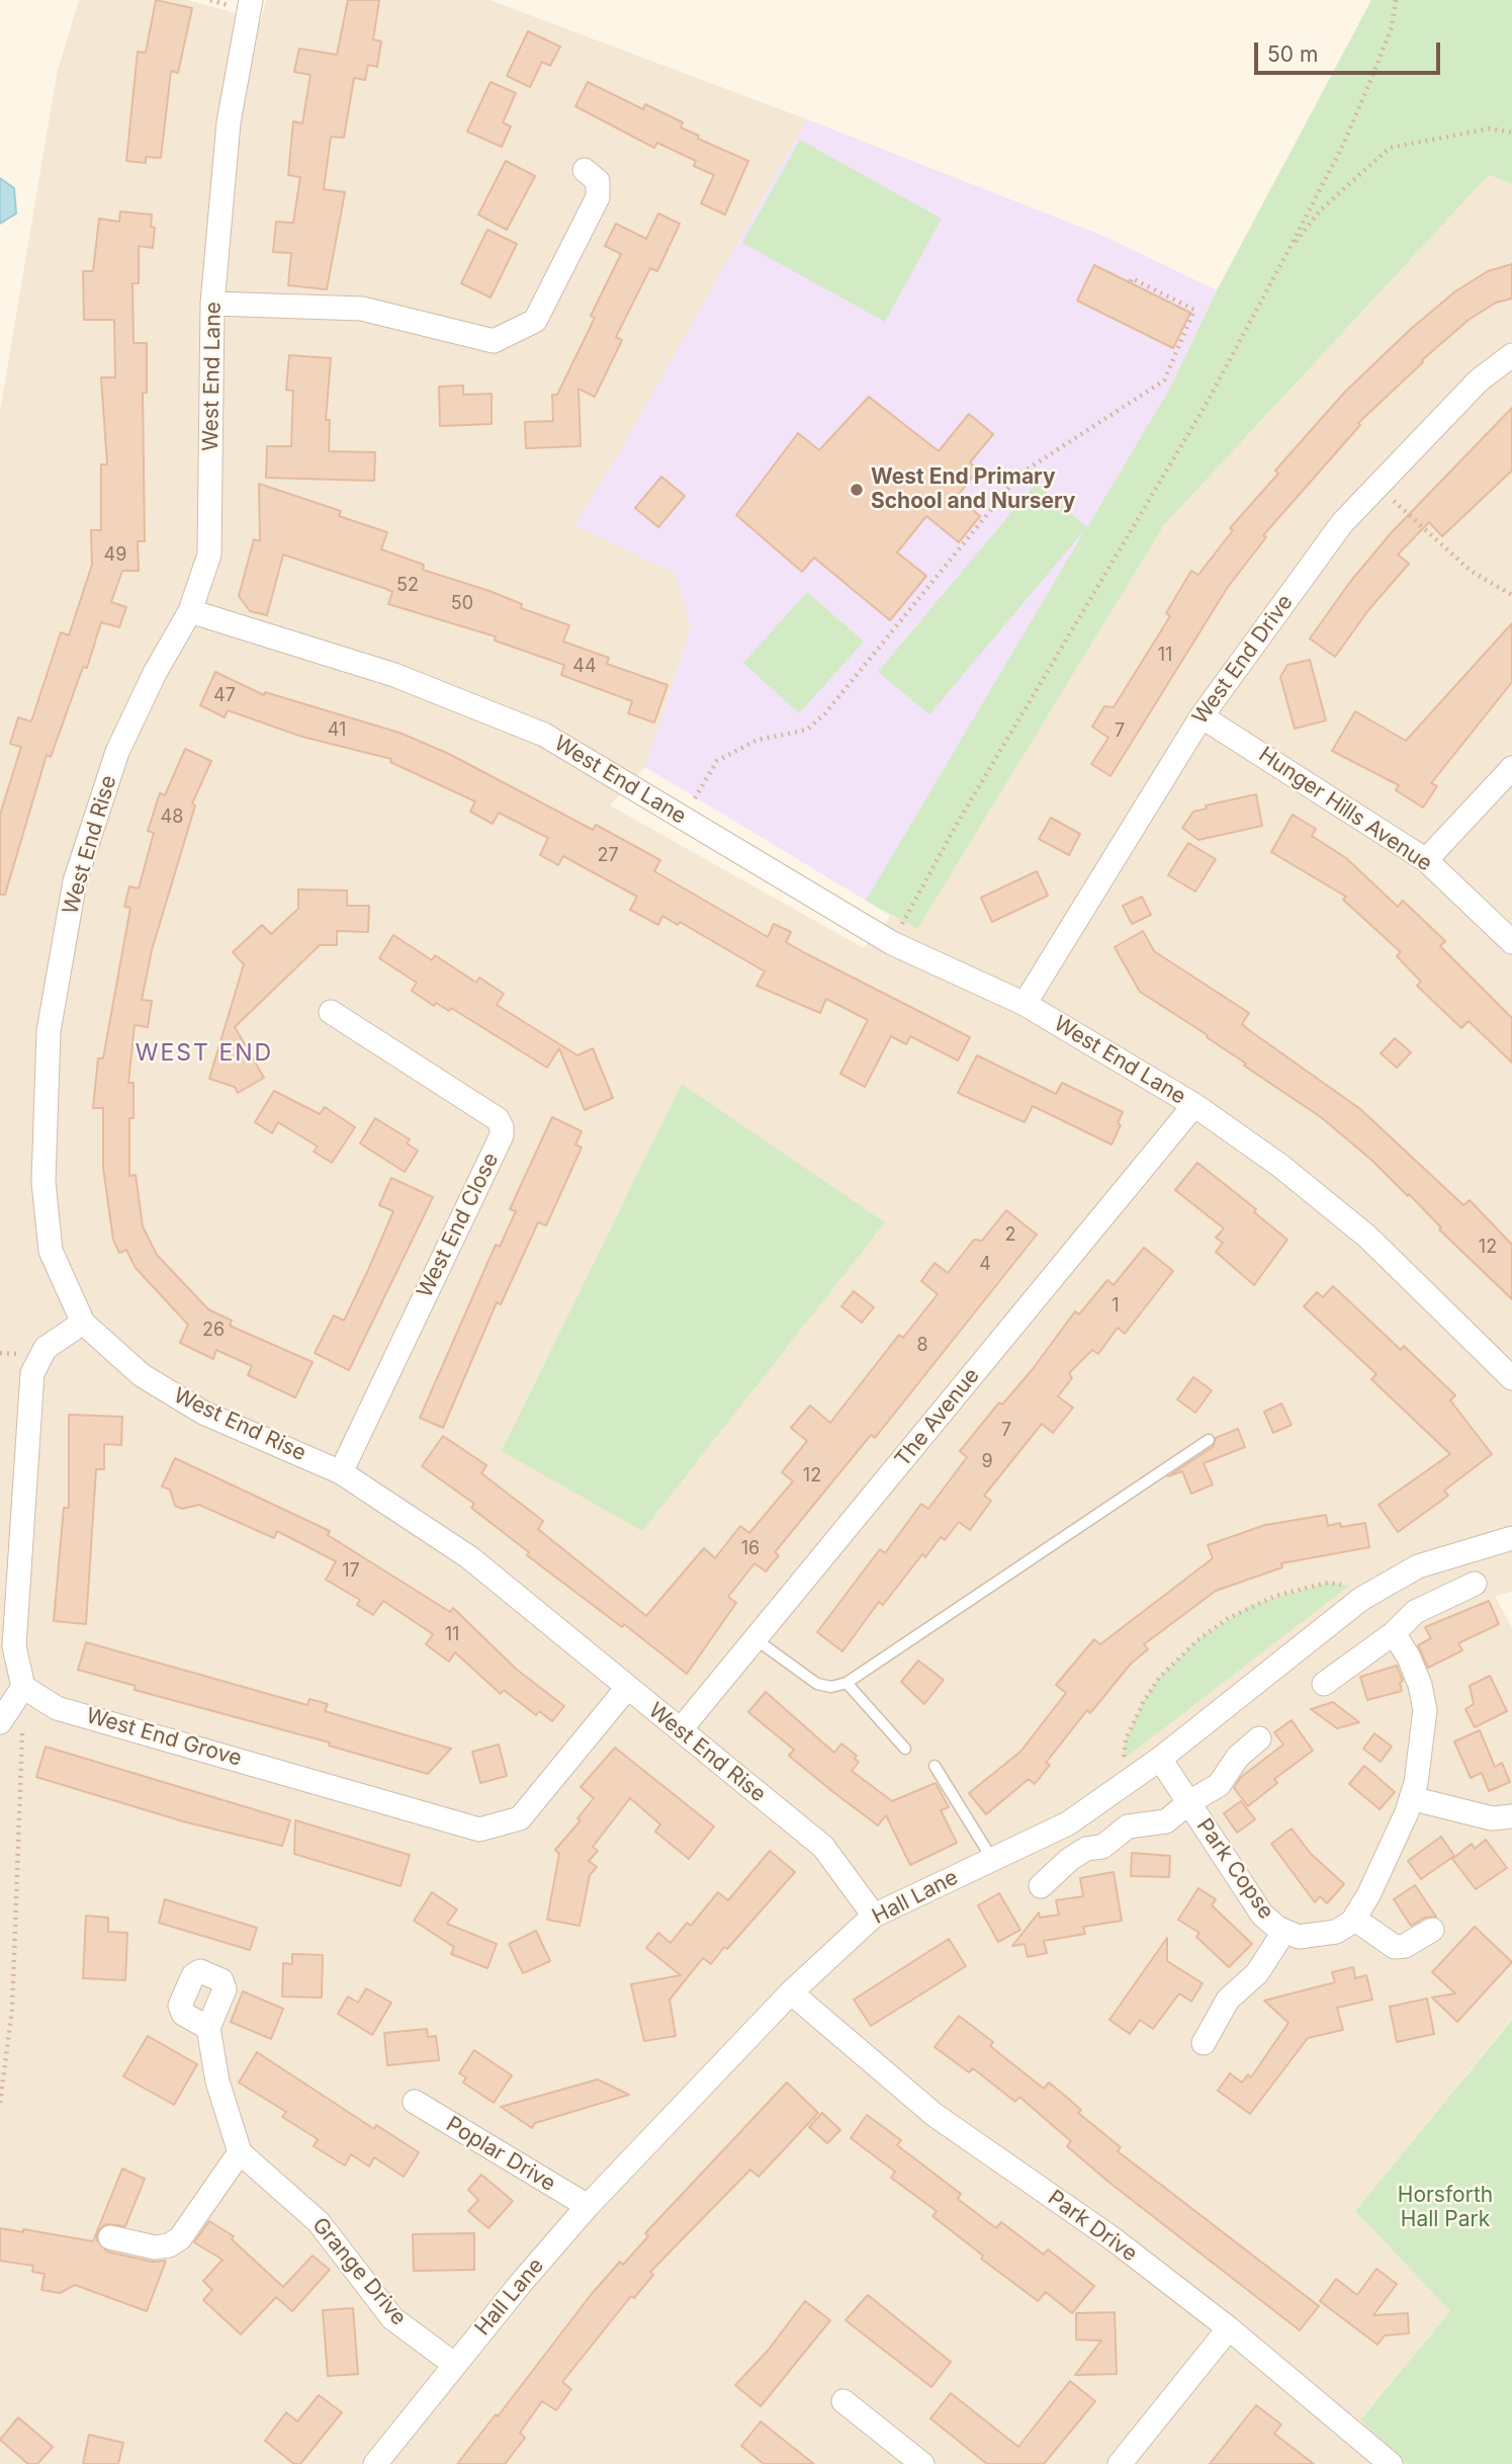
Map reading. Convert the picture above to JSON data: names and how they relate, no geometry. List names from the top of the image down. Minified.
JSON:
{"streets":{"street":["West End Lane","West End Drive","Hunger Hills Avenue","West End Rise","West End Close","The Avenue","West End Grove","Park Copse","Hall Lane","Poplar Drive","Park Drive","Grange Drive"]},"crossings":[["West End Lane","West End Drive"],["West End Lane","West End Rise"],["West End Lane","The Avenue"],["West End Drive","Hunger Hills Avenue"],["West End Rise","West End Close"],["West End Rise","The Avenue"],["West End Rise","West End Grove"],["West End Rise","Hall Lane"],["Park Copse","Hall Lane"],["Hall Lane","Poplar Drive"],["Hall Lane","Park Drive"],["Hall Lane","Grange Drive"]],"districts":["WEST END"],"parks":["Horsforth Hall Park"],"places":["West End Primary School and Nursery"],"house_numbers":["49","52","50","11","44","47","41","7","48","27","2","12","4","1","26","8","7","9","12","16","17","11"],"scale_bar":"50 m"}
